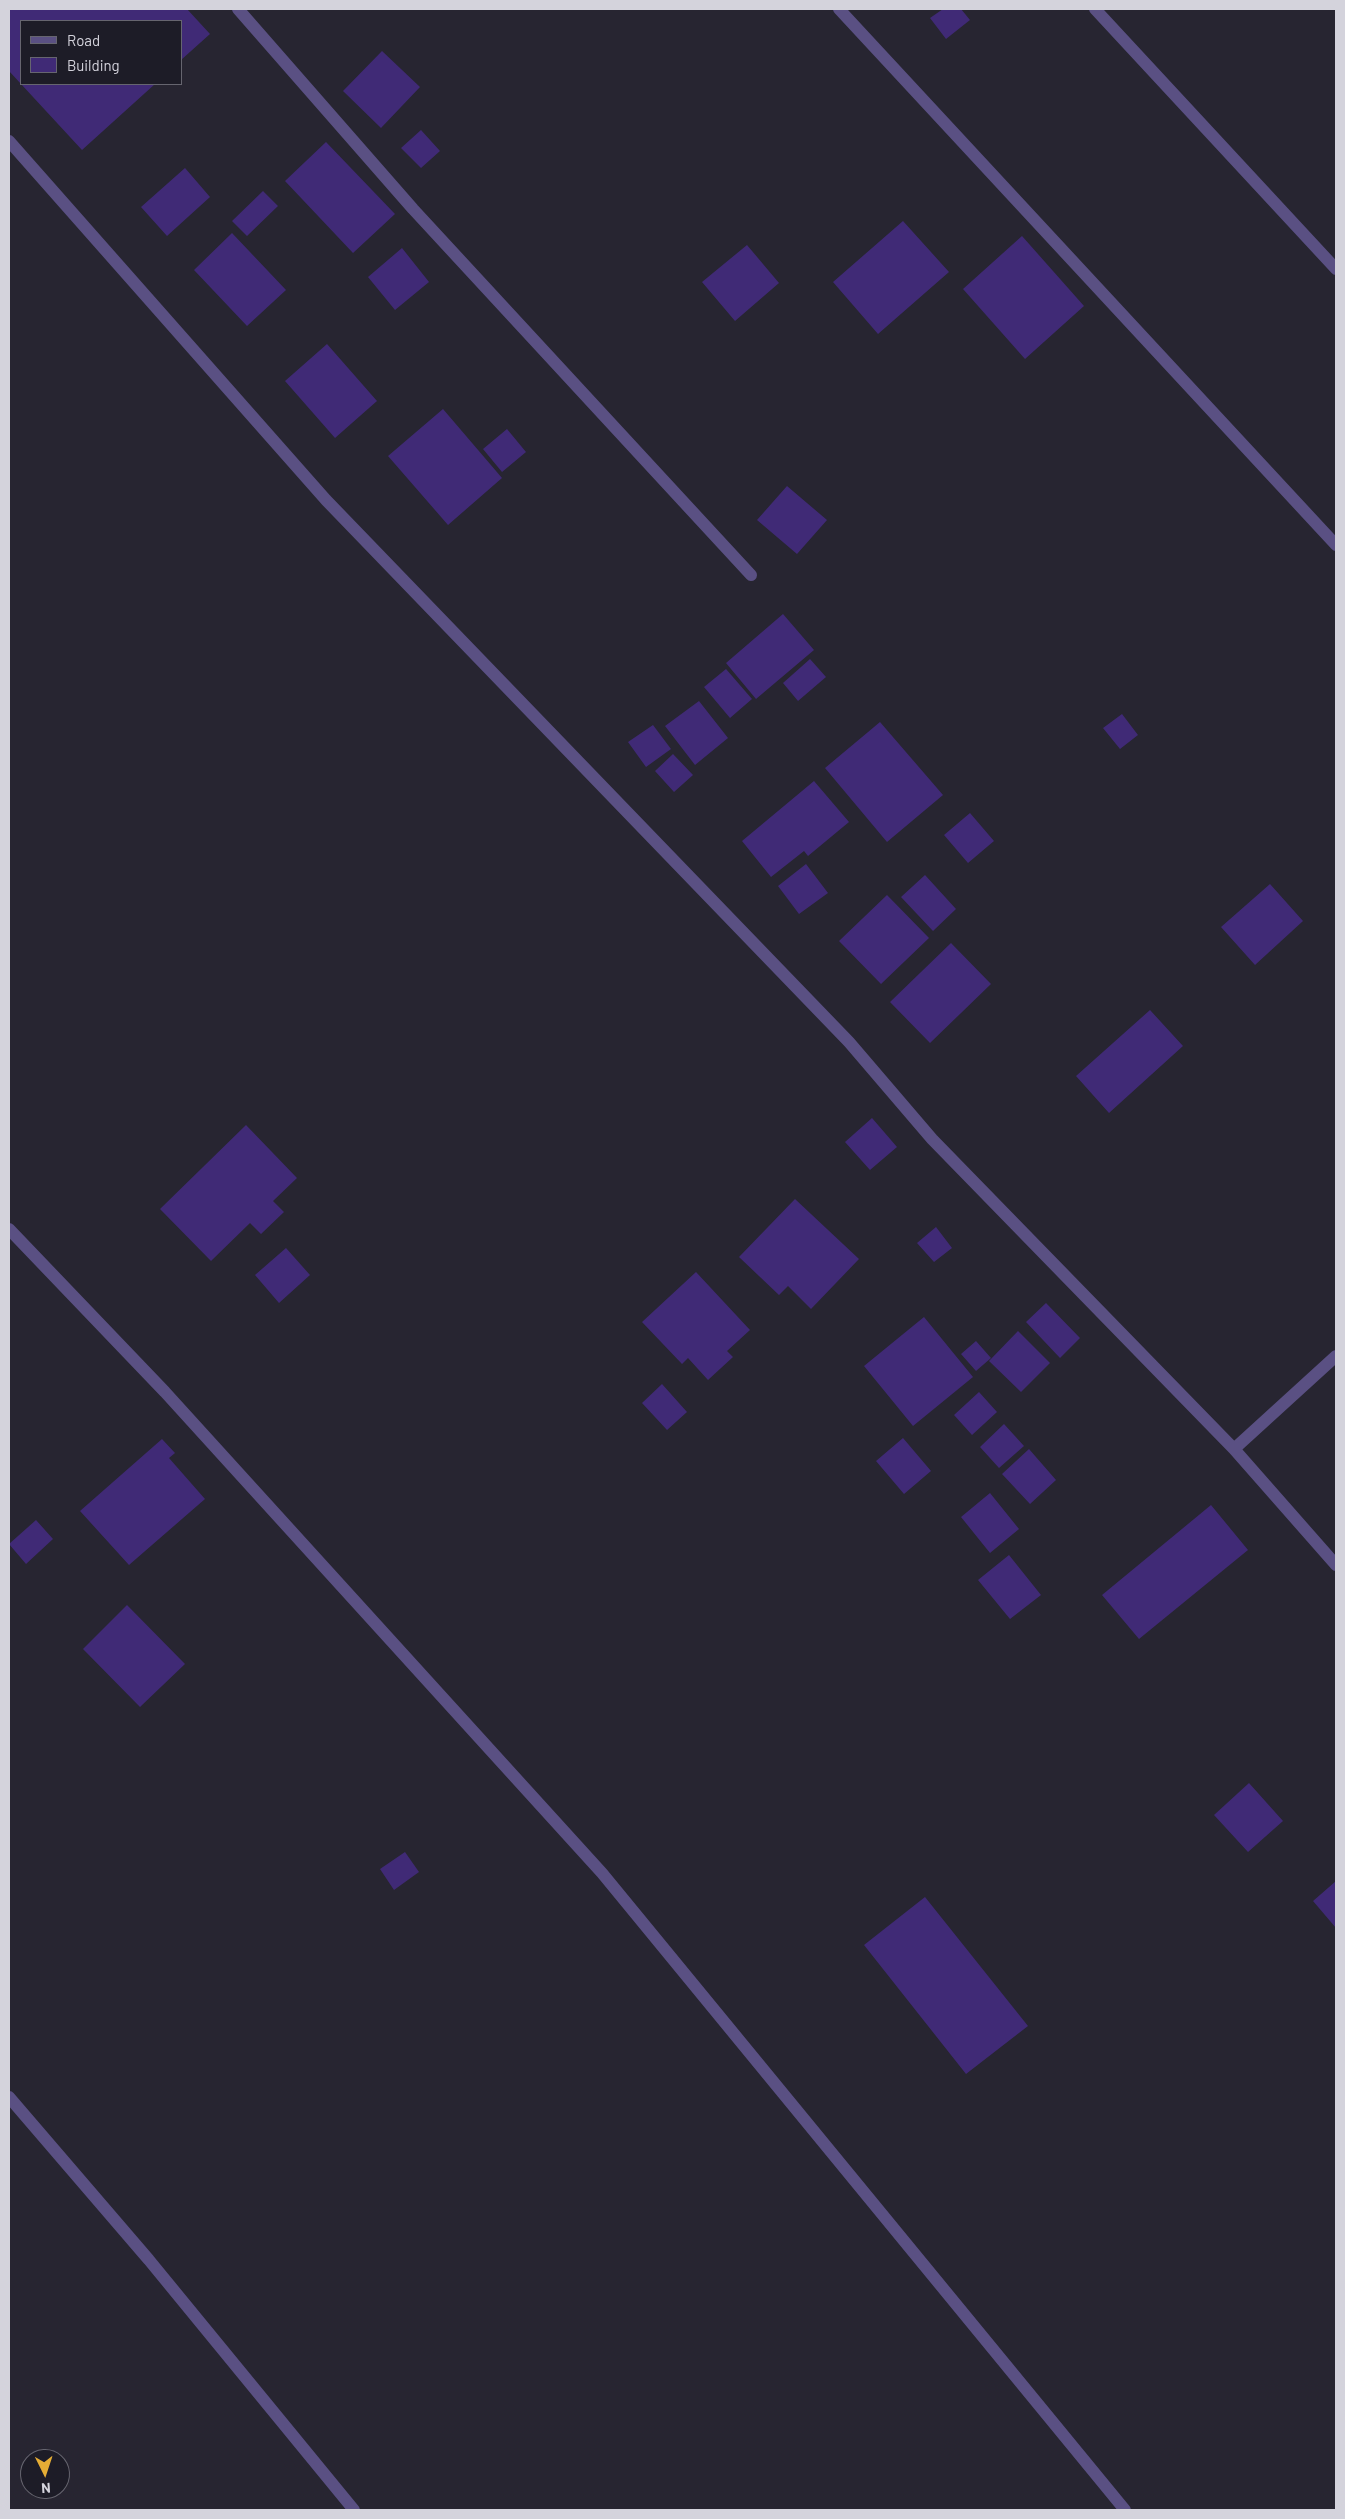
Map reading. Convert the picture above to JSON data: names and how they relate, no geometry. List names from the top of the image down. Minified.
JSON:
{"legend":["Road","Building"],"north":"bottom"}
